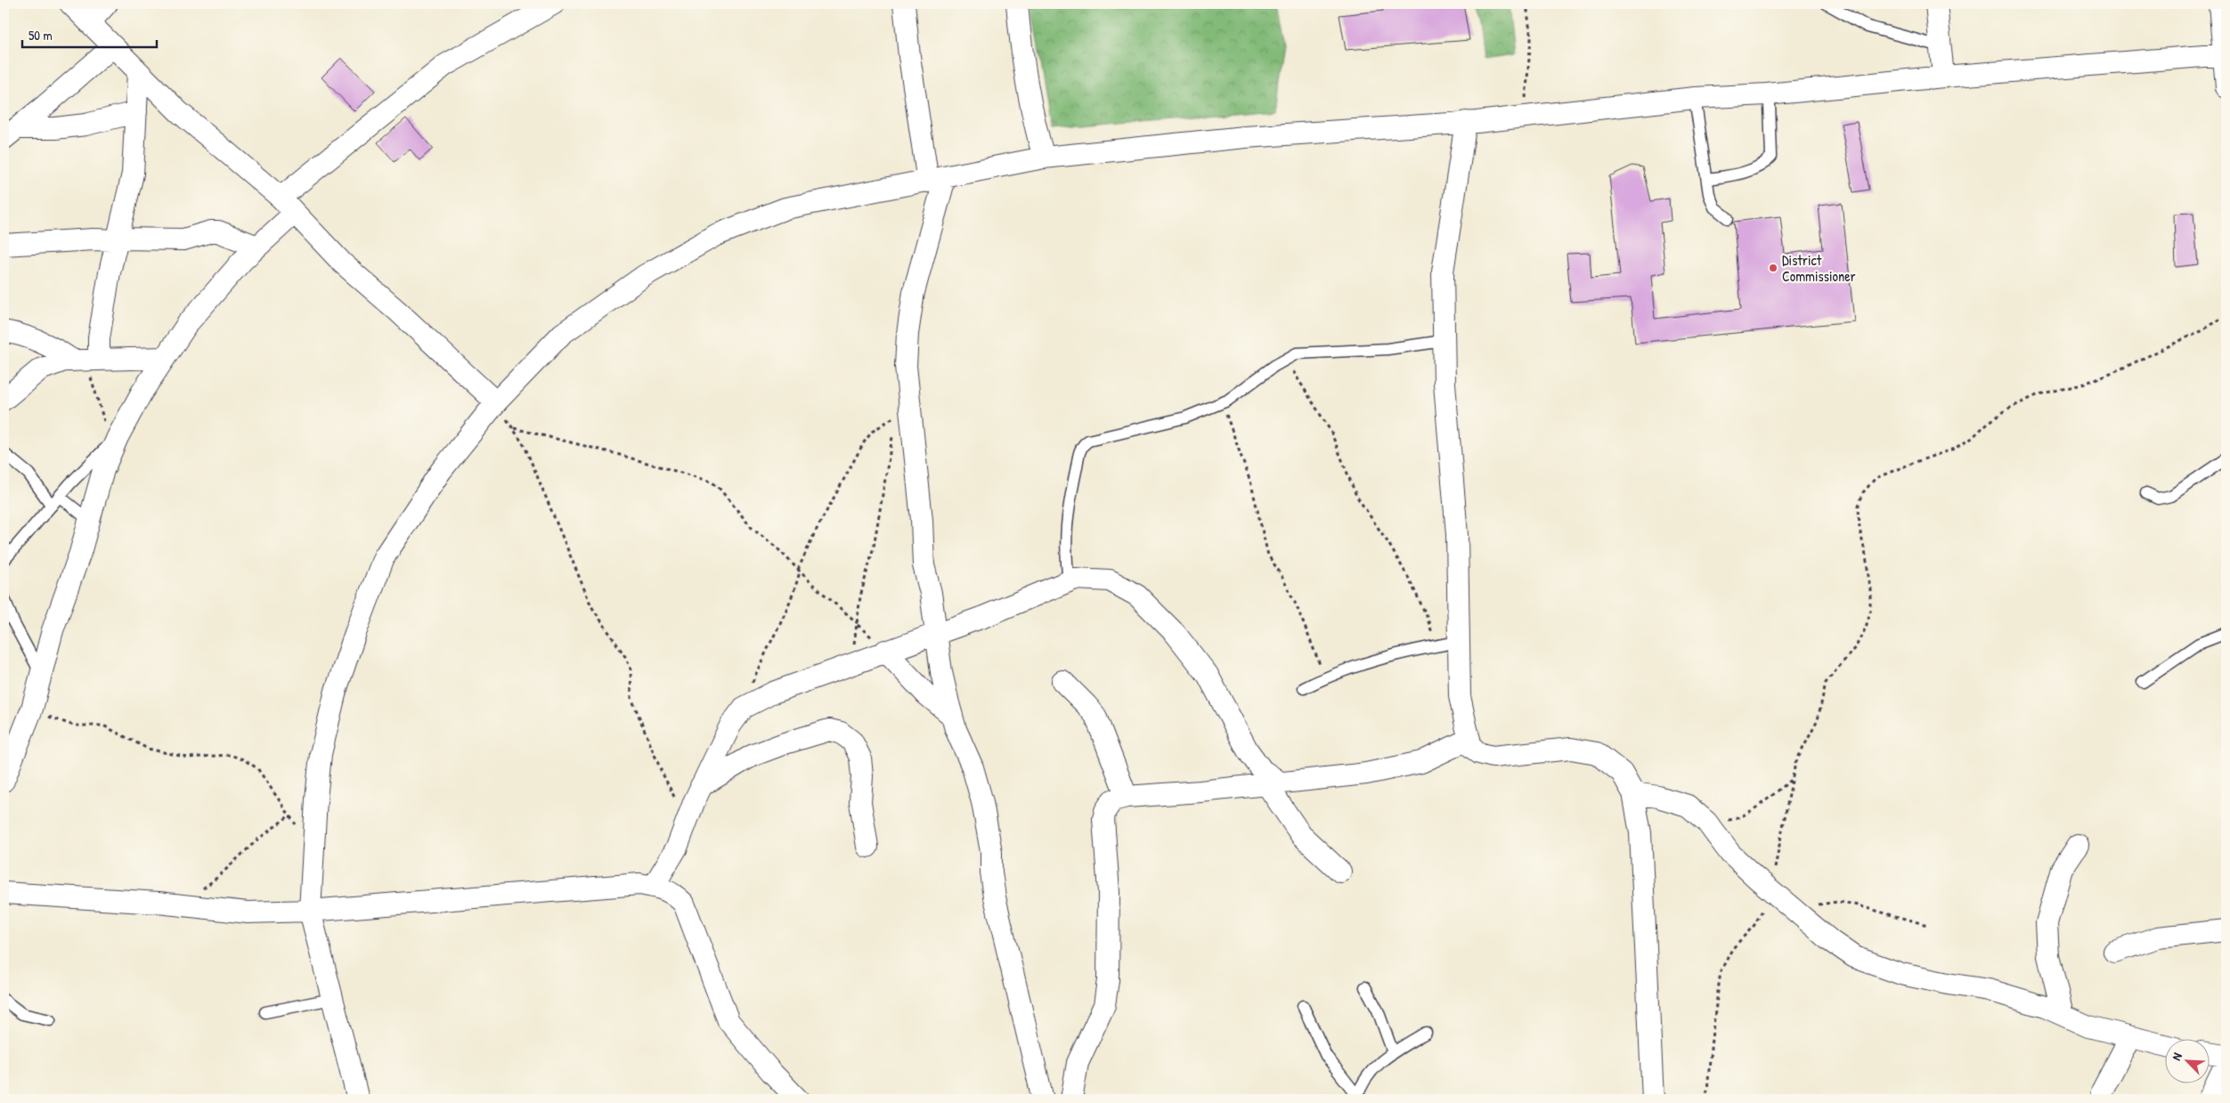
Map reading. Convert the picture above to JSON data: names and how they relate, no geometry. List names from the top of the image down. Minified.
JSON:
{"places":["District Commissioner"],"scale_bar":"50 m","north":"top left"}
